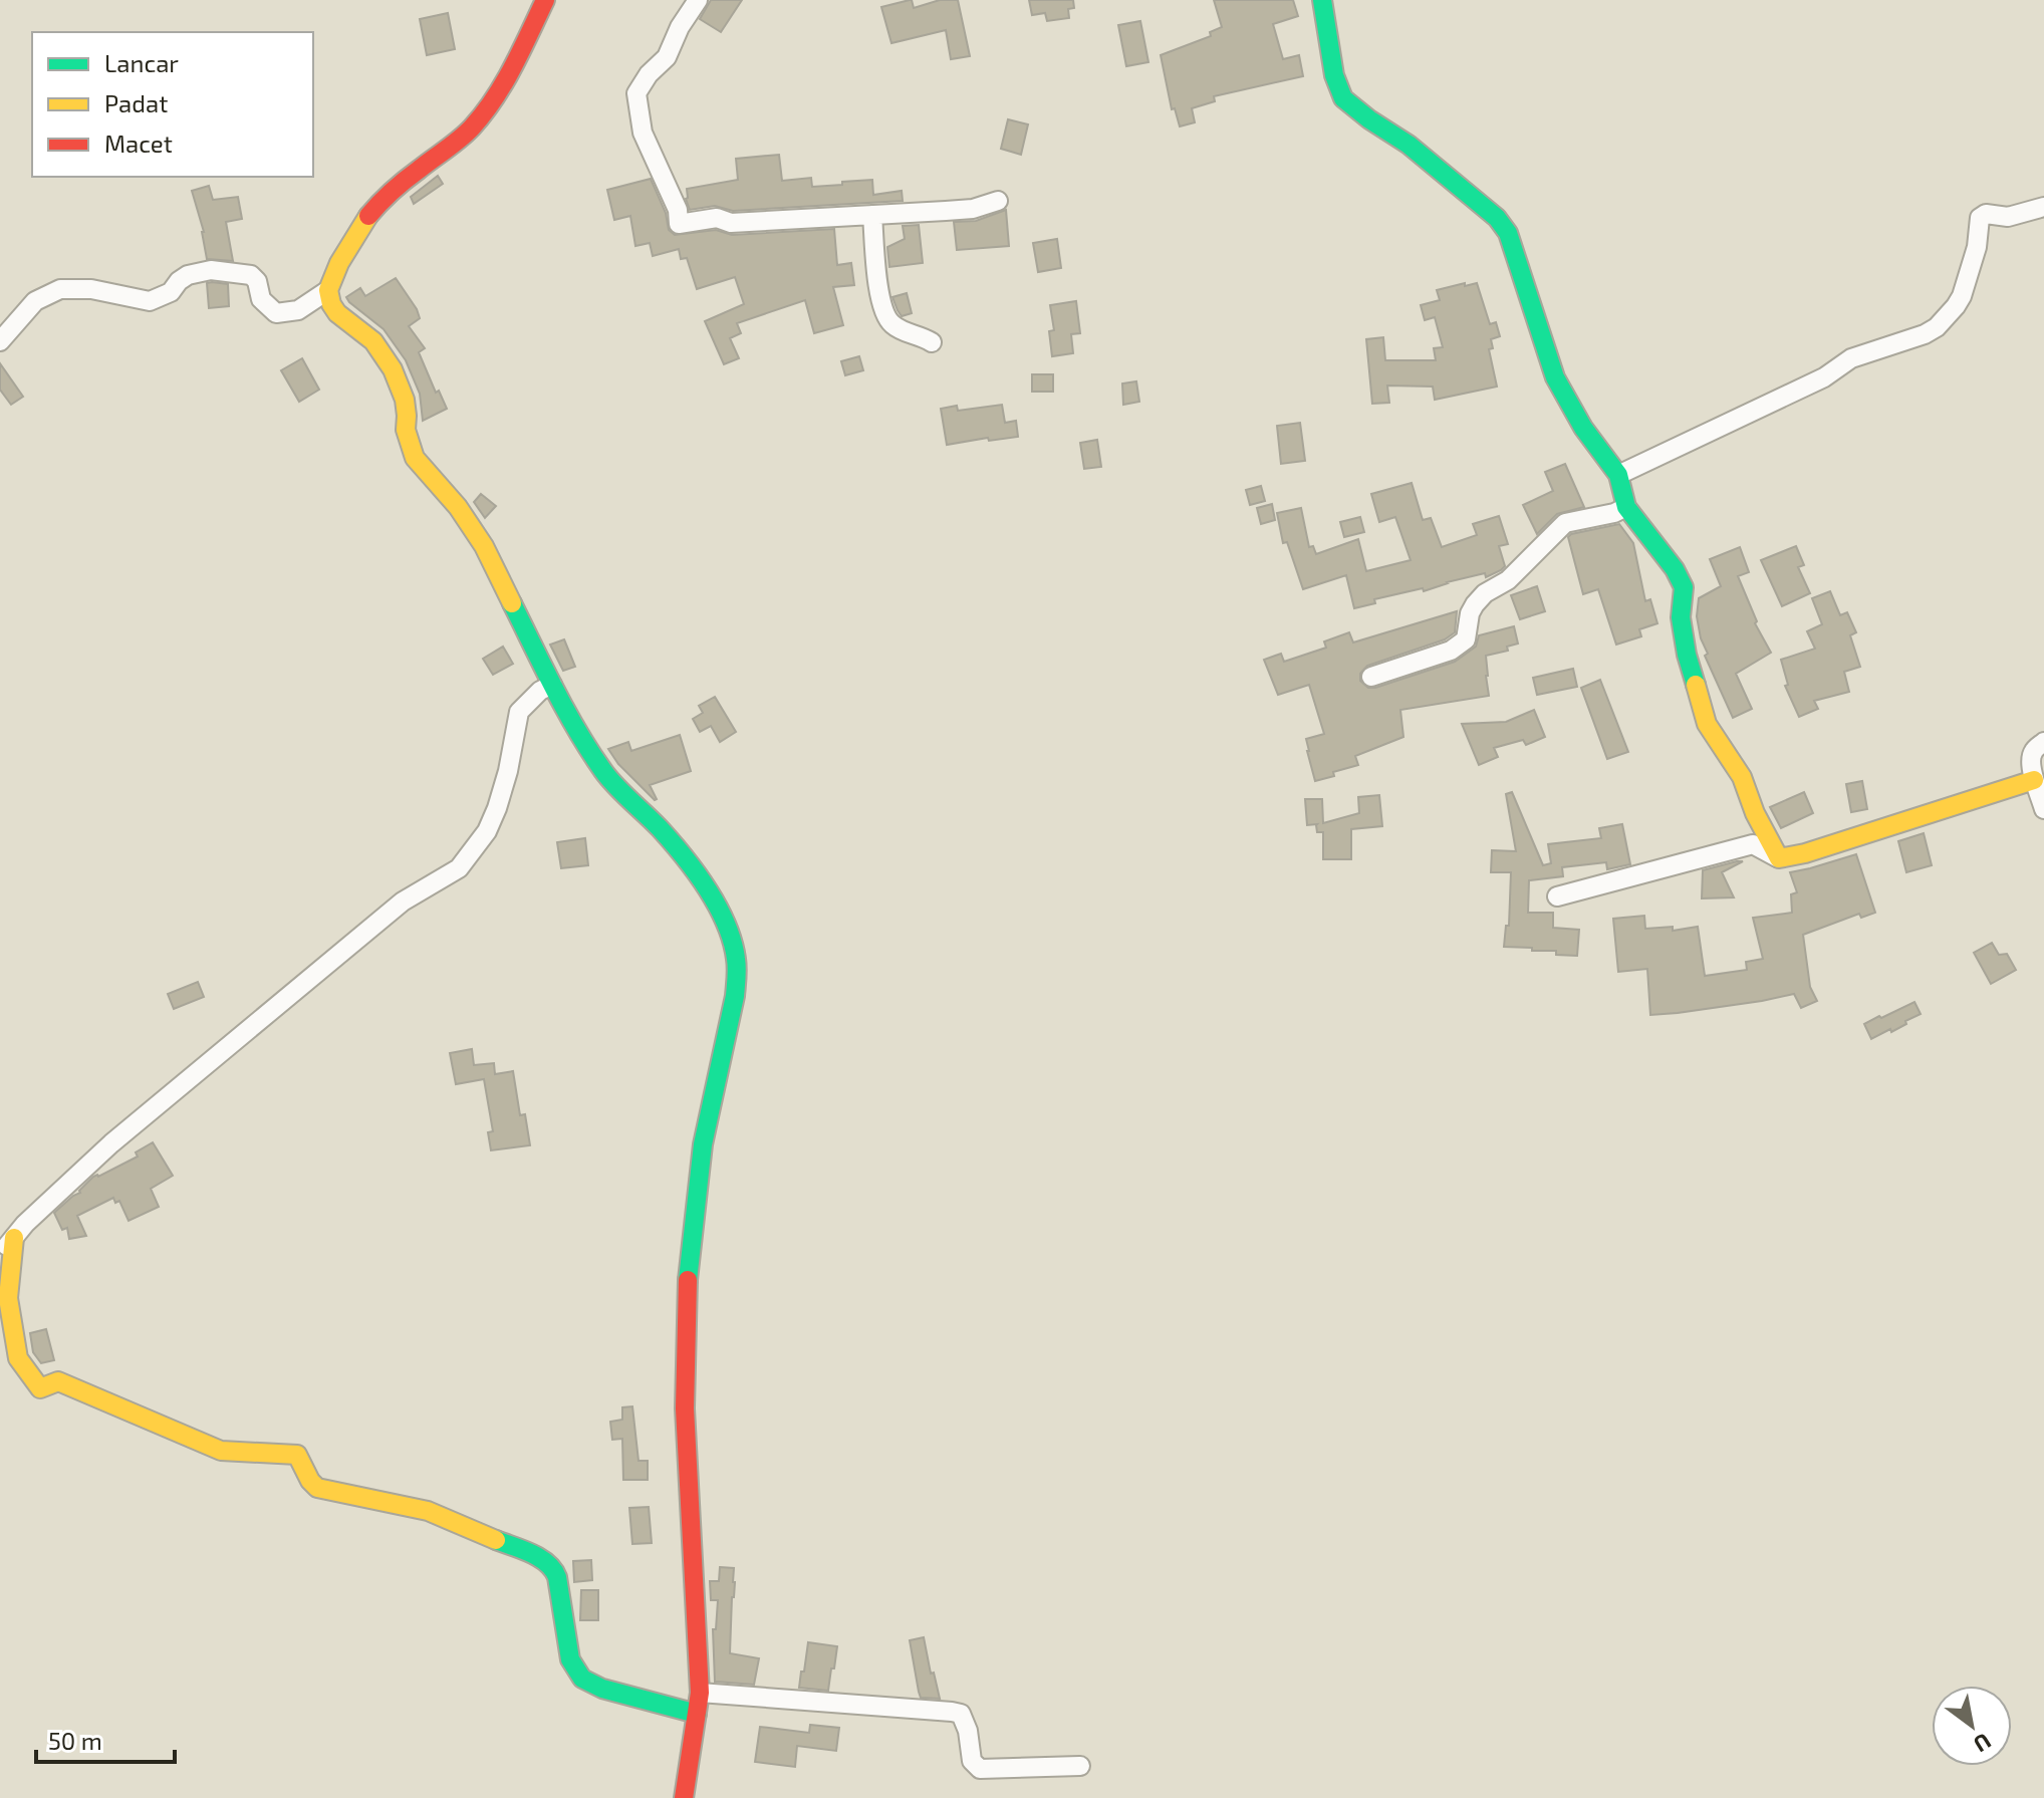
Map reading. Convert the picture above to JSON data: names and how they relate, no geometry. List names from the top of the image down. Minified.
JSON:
{"legend":["Lancar","Padat","Macet"],"scale_bar":"50 m","north":"bottom right"}
